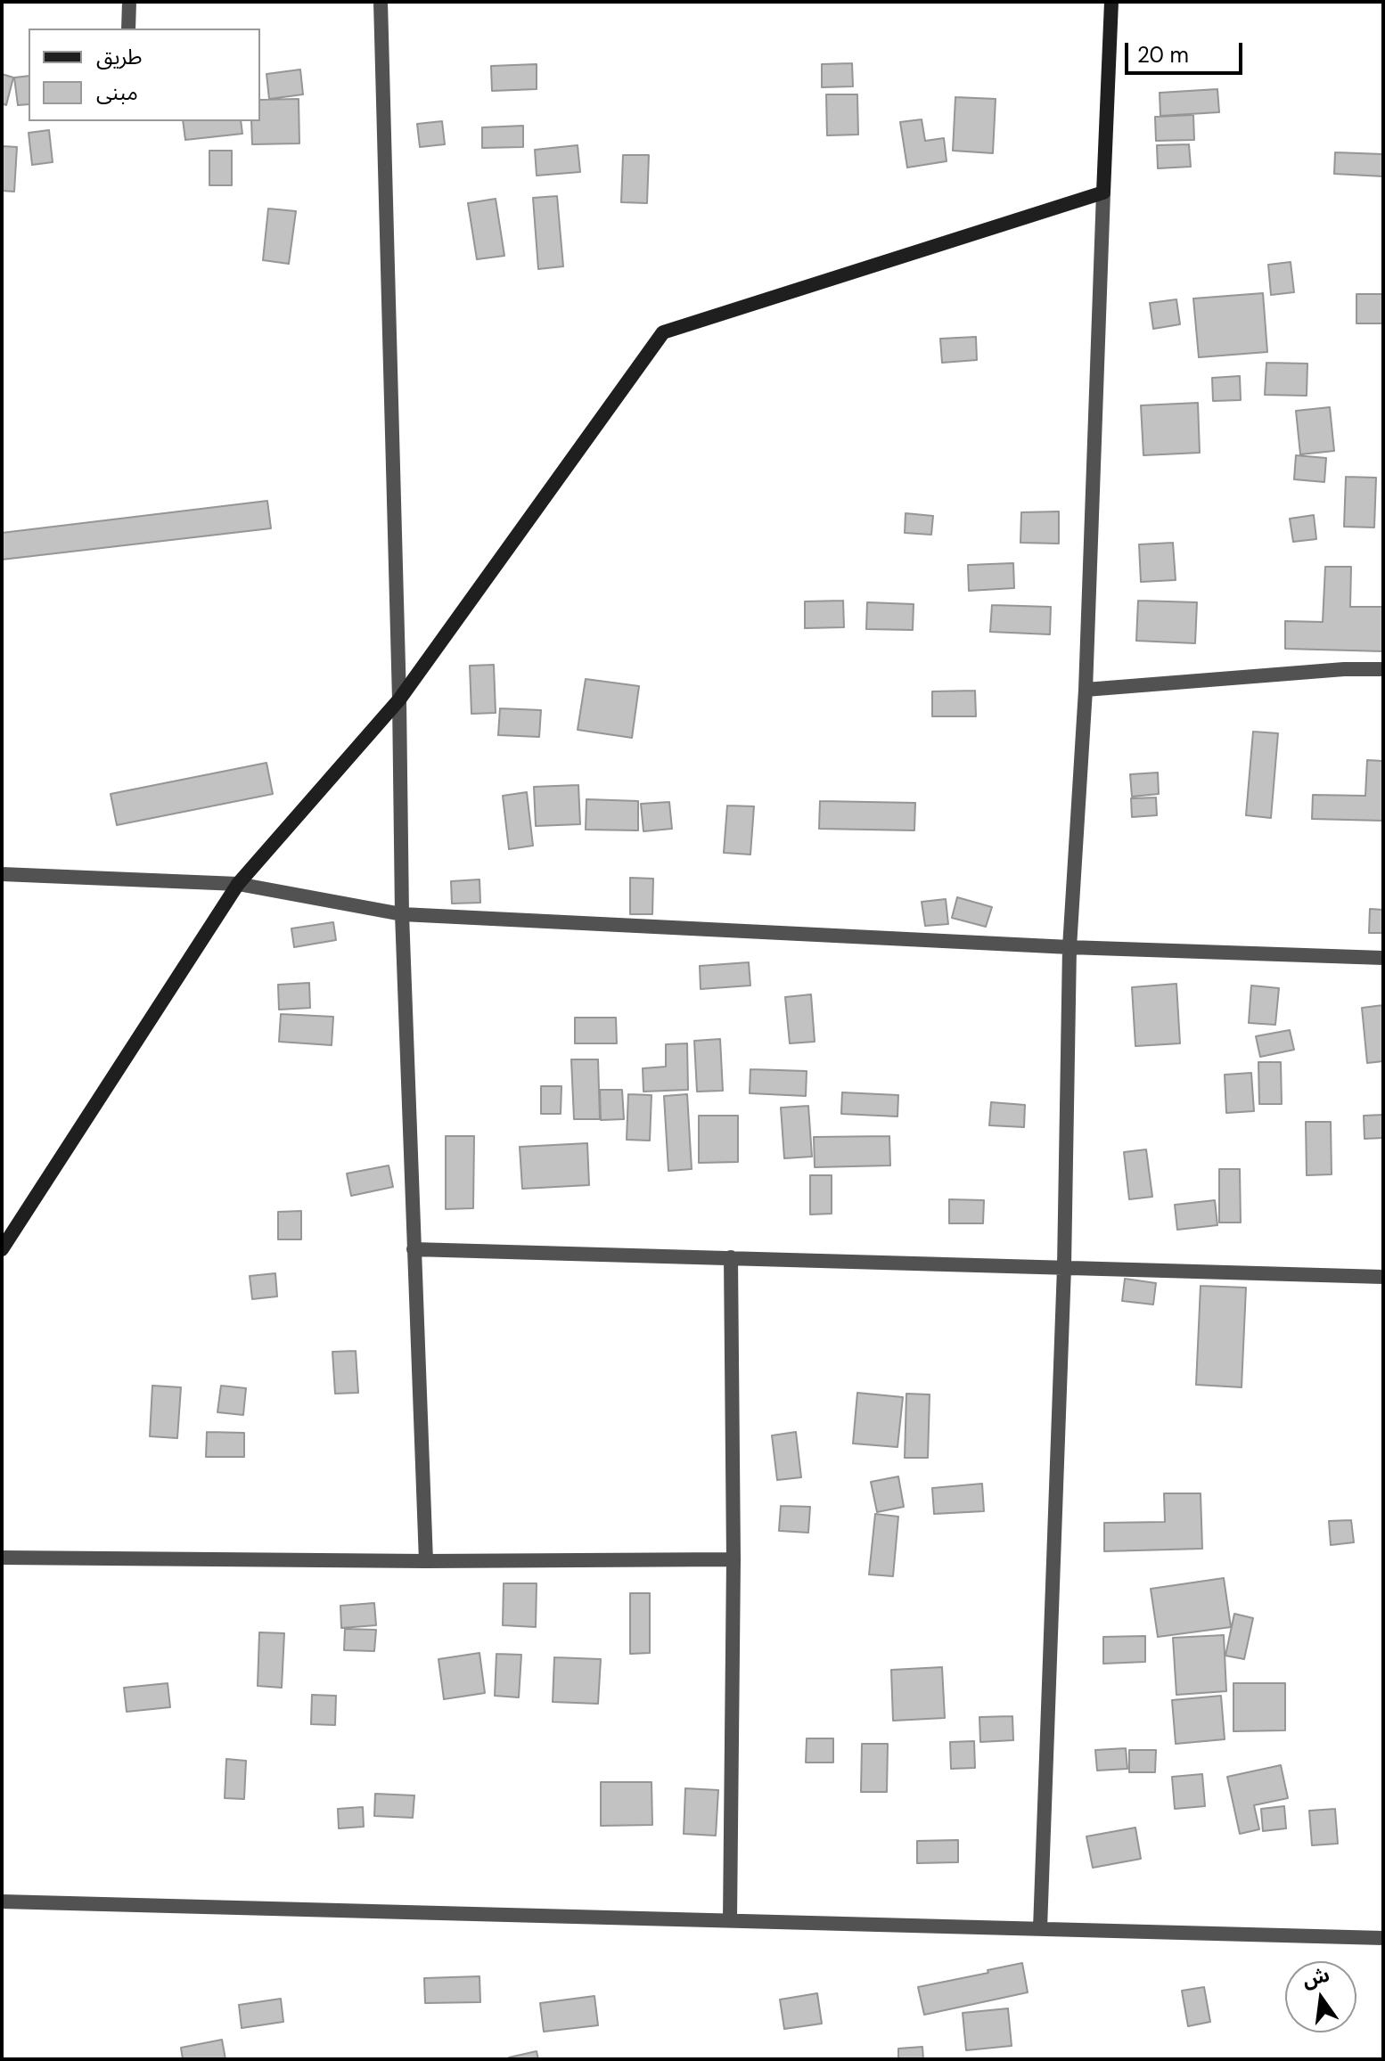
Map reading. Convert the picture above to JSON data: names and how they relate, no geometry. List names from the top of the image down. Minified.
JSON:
{"legend":["طريق","مبنى"],"scale_bar":"20 m","north":"top"}
